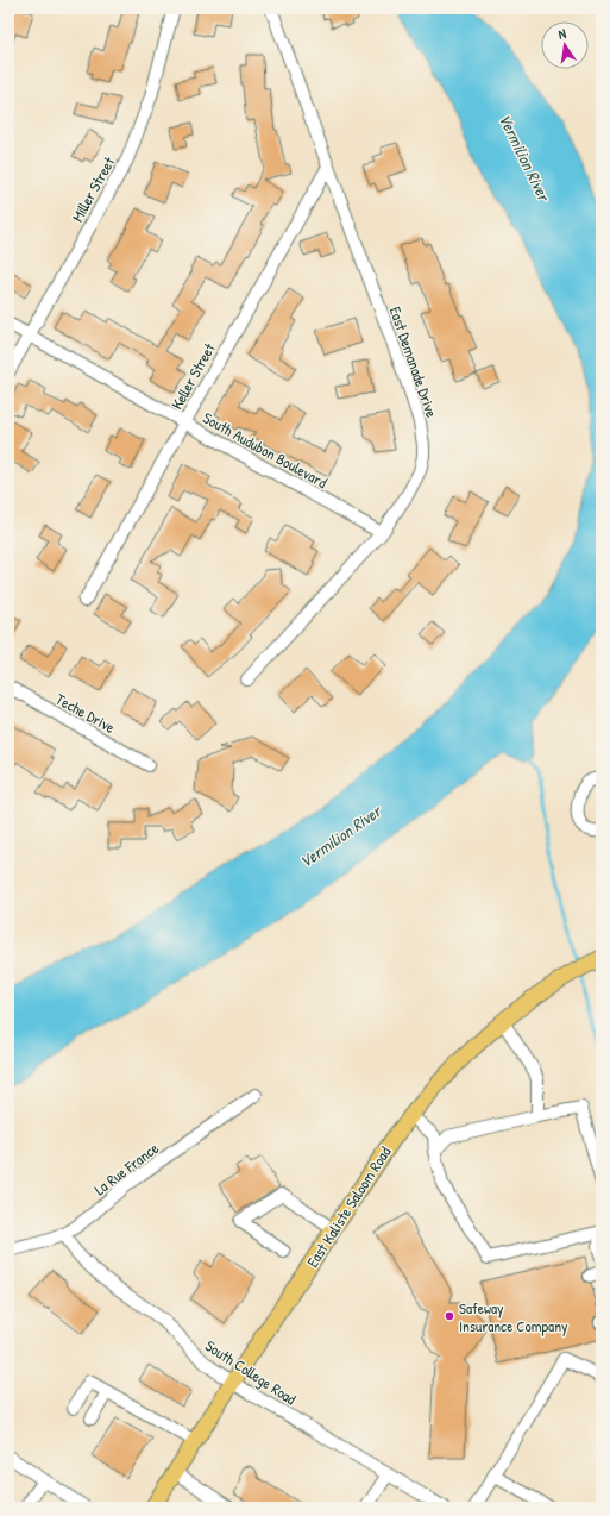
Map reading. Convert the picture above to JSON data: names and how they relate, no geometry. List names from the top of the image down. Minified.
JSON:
{"streets":{"main road":["East Kaliste Saloom Road"],"street":["Miller Street","East Demanade Drive","Keller Street","South Audubon Boulevard","Teche Drive","La Rue France","South College Road"]},"crossings":[["Miller Street","South Audubon Boulevard"],["East Demanade Drive","Keller Street"],["East Demanade Drive","South Audubon Boulevard"],["Keller Street","South Audubon Boulevard"],["La Rue France","South College Road"],["East Kaliste Saloom Road","South College Road"]],"water":["Vermilion River"],"places":["Safeway Insurance Company"],"north":"top"}
